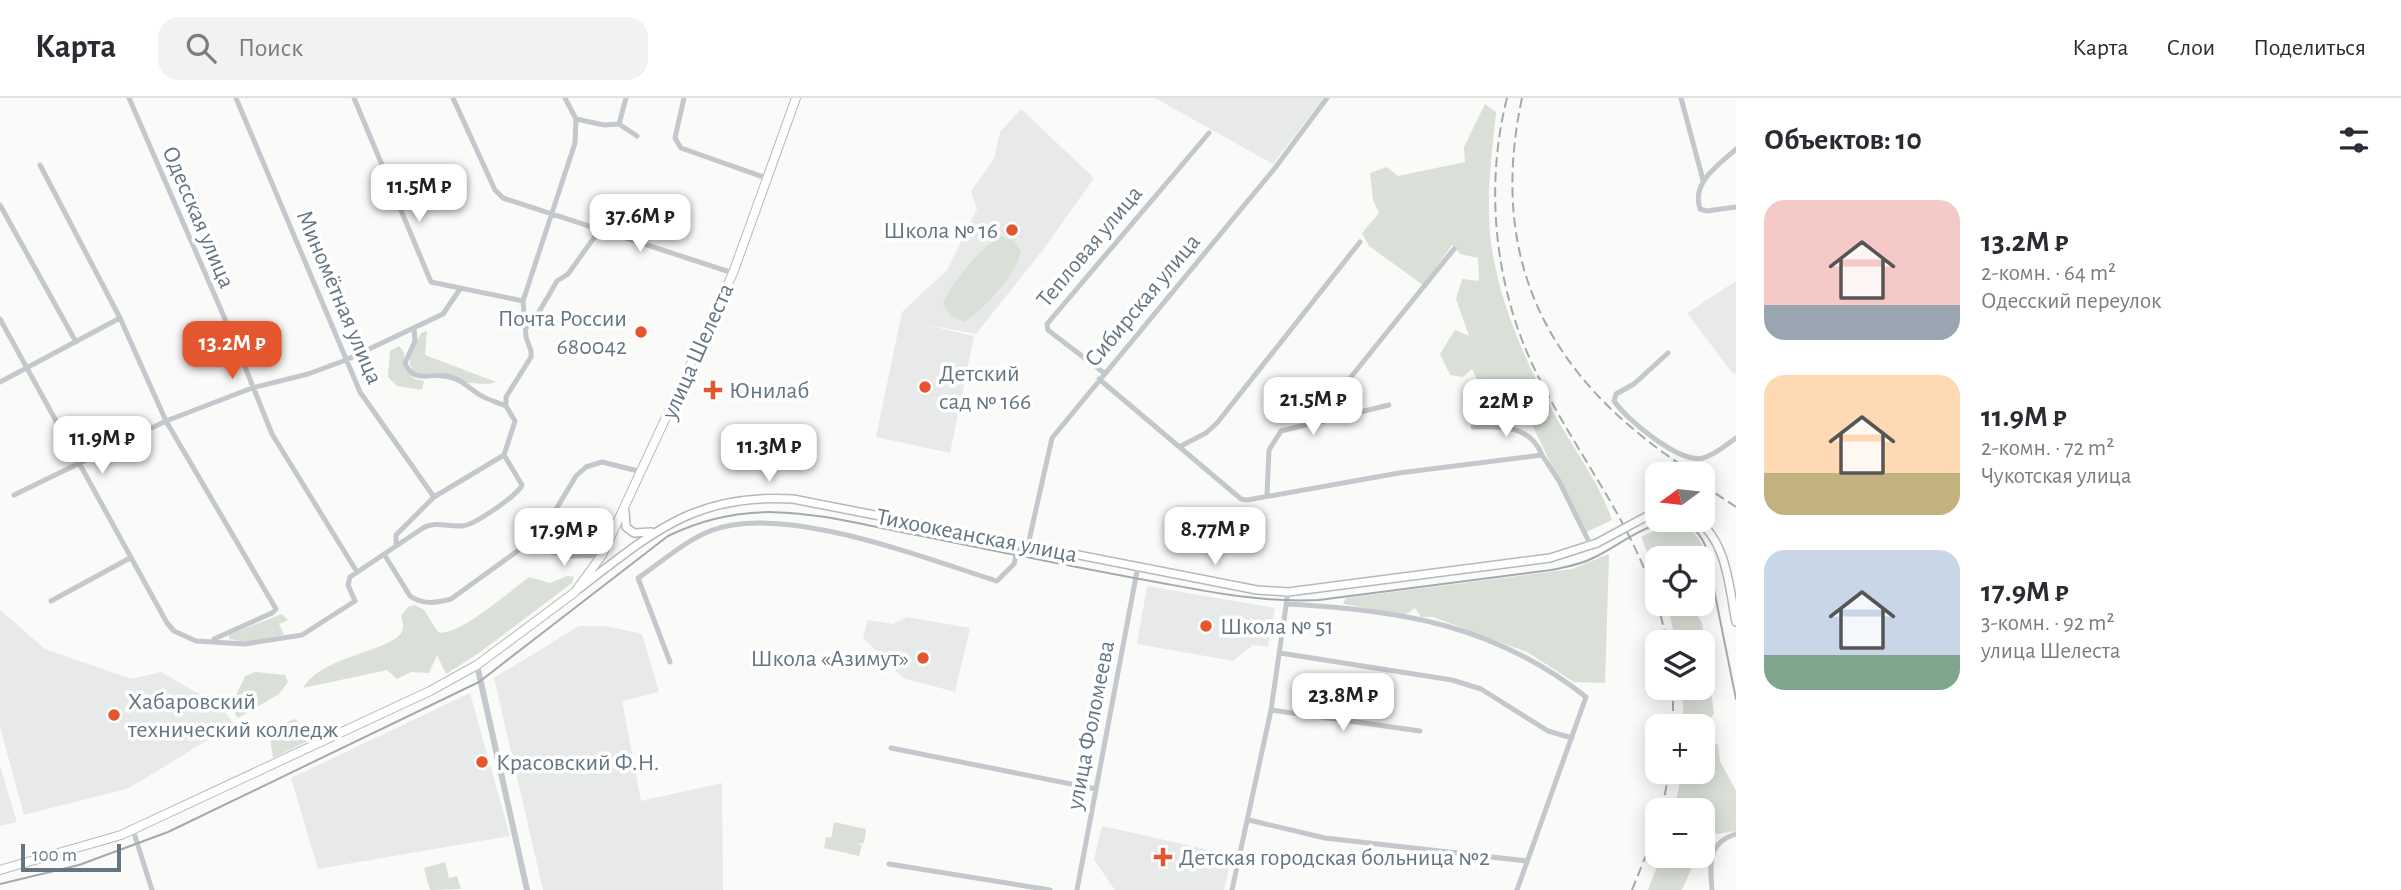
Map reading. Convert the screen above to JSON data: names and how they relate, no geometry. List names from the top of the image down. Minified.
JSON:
{"streets":{"main road":["улица Шелеста","Тихоокеанская улица"],"street":["Одесская улица","Тепловая улица","Миномётная улица","Сибирская улица","улица Фоломеева"]},"crossings":[["Тепловая улица","Сибирская улица"],["Сибирская улица","Тихоокеанская улица"],["улица Шелеста","Тихоокеанская улица"],["Тихоокеанская улица","улица Фоломеева"]],"places":{"other":["Школа № 16","Почта России 680042","Детский сад № 166","Школа № 51","Школа «Азимут»","Хабаровский технический колледж","Красовский Ф.Н."],"health":["Юнилаб","Детская городская больница №2"]},"scale_bar":"100 m","north":"left","page":{"header":"Карта","search":"Поиск","nav":["Карта","Слои","Поделиться"],"heading":"Объектов: 10","price":["11.5M ₽","37.6M ₽","13.2M ₽","21.5M ₽","22M ₽","11.9M ₽","11.3M ₽","8.77M ₽","17.9M ₽","23.8M ₽"],"list":[{"name":"13.2M ₽","note":"2-комн. · 64 m² · Одесский переулок"},{"name":"11.9M ₽","note":"2-комн. · 72 m² · Чукотская улица"},{"name":"17.9M ₽","note":"3-комн. · 92 m² · улица Шелеста"}],"map_buttons":["+","−"],"scale":"100 m"}}
